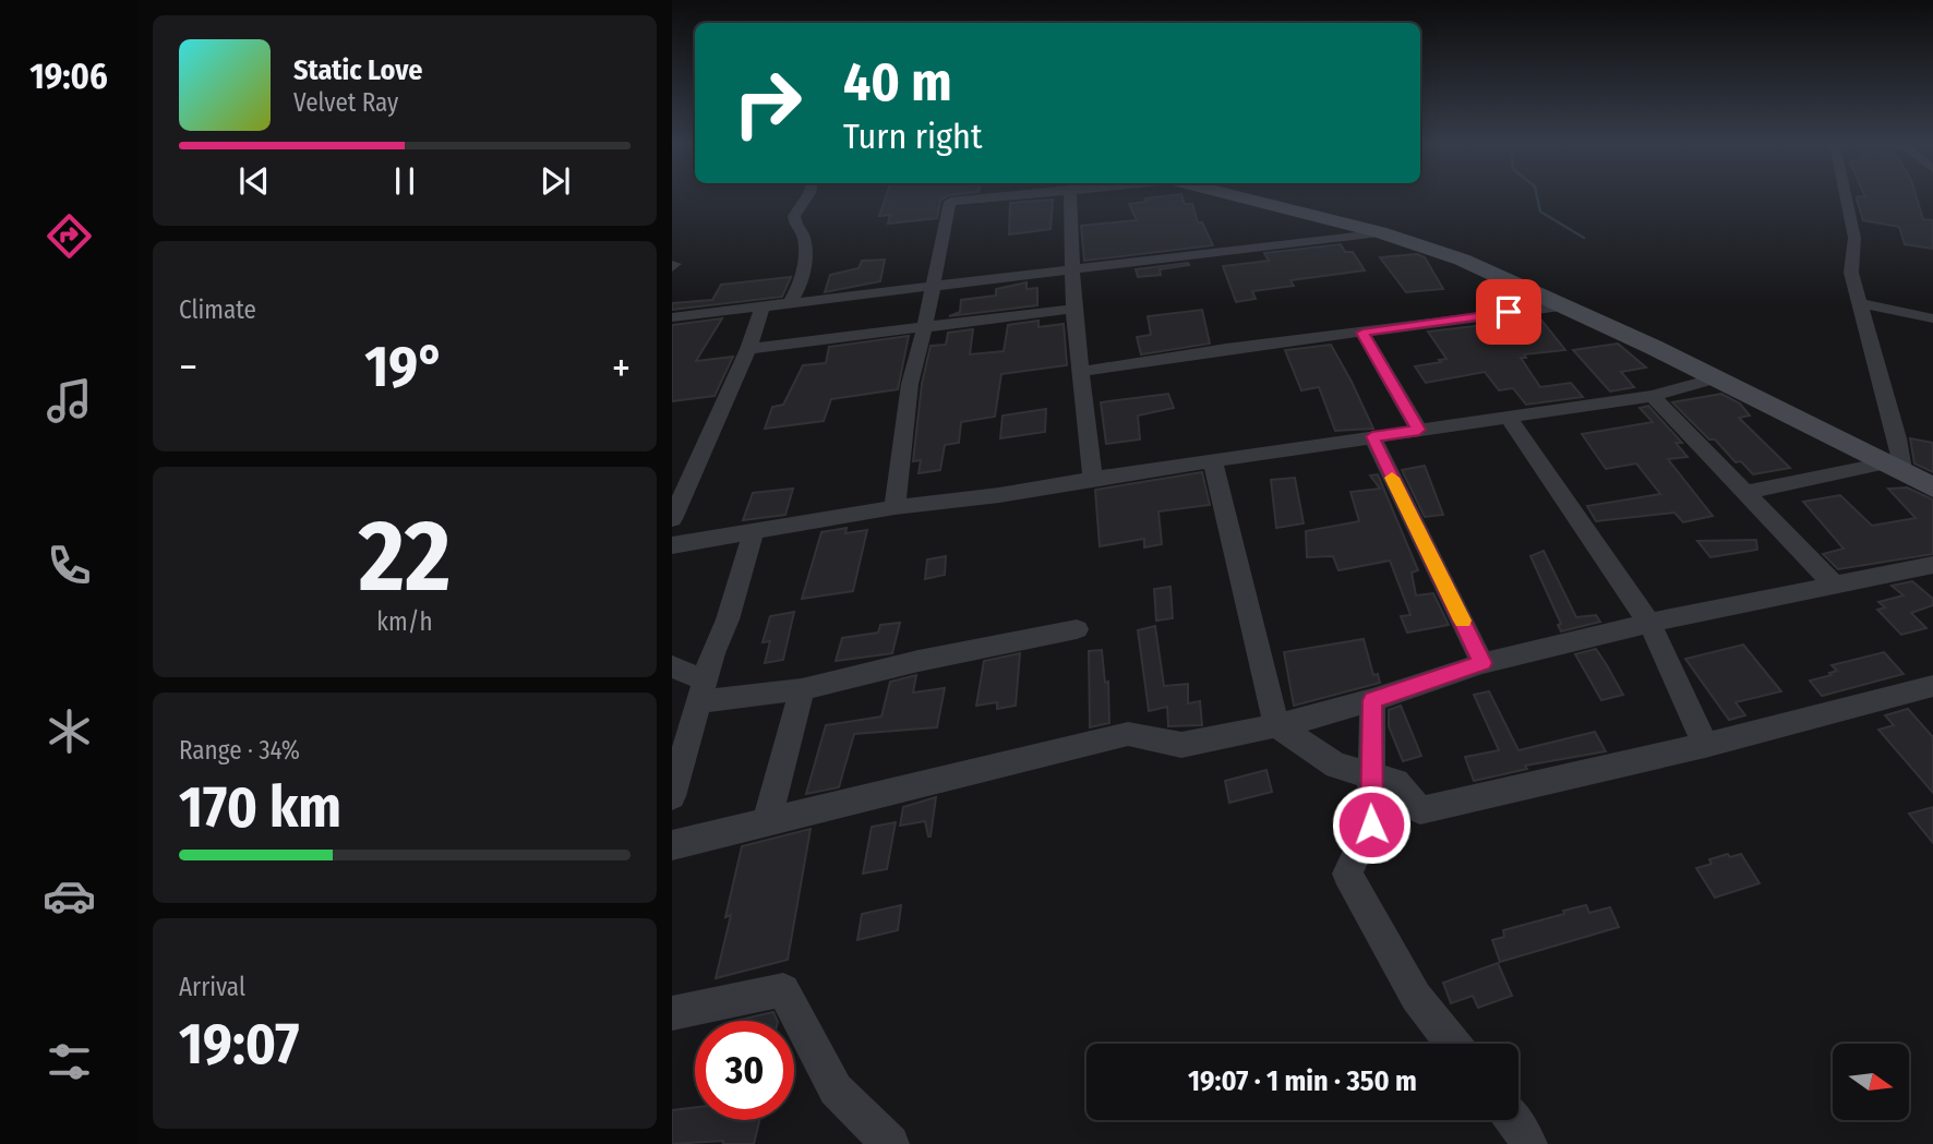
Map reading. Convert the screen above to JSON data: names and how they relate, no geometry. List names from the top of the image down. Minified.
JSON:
{"north":"right","page":{"tabs":"19:06","turn":["40 m","Turn right"],"song":["Static Love","Velvet Ray"],"tile":["Climate",["22","km/h"],["Range · 34%","170 km"],["Arrival","19:07"]],"heat":["−","19°","+"],"limit":"30","trip":"19:07 · 1 min · 350 m"}}
